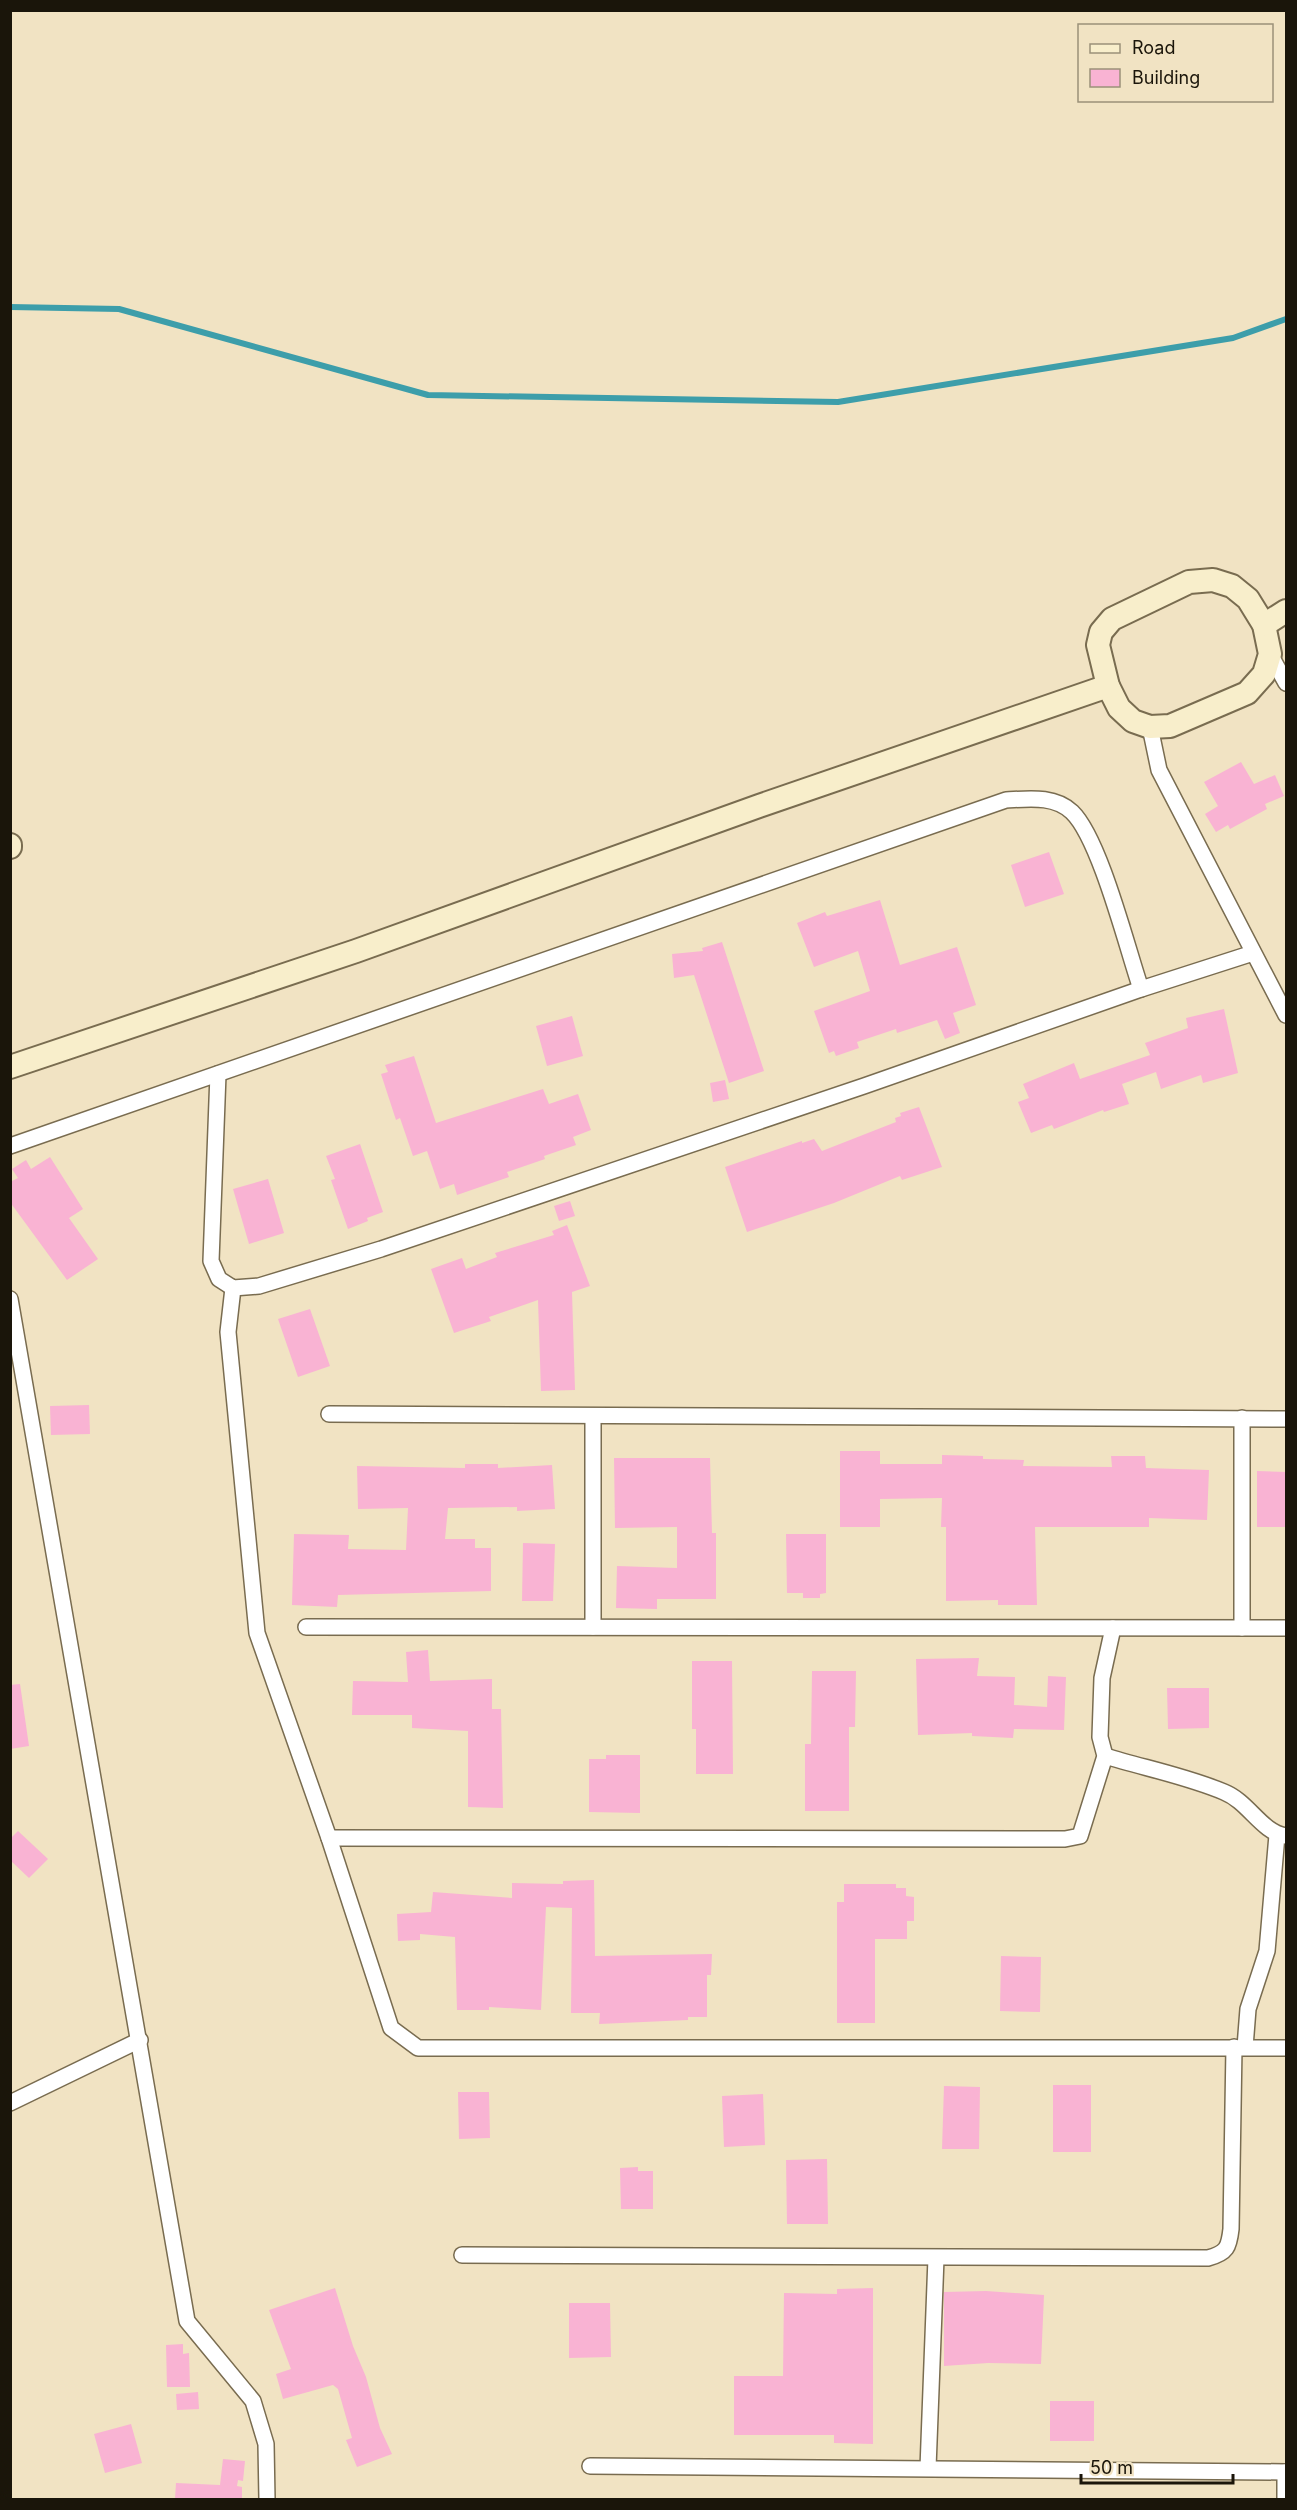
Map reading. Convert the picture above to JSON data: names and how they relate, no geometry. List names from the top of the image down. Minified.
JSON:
{"legend":["Road","Building"],"scale_bar":"50 m"}
